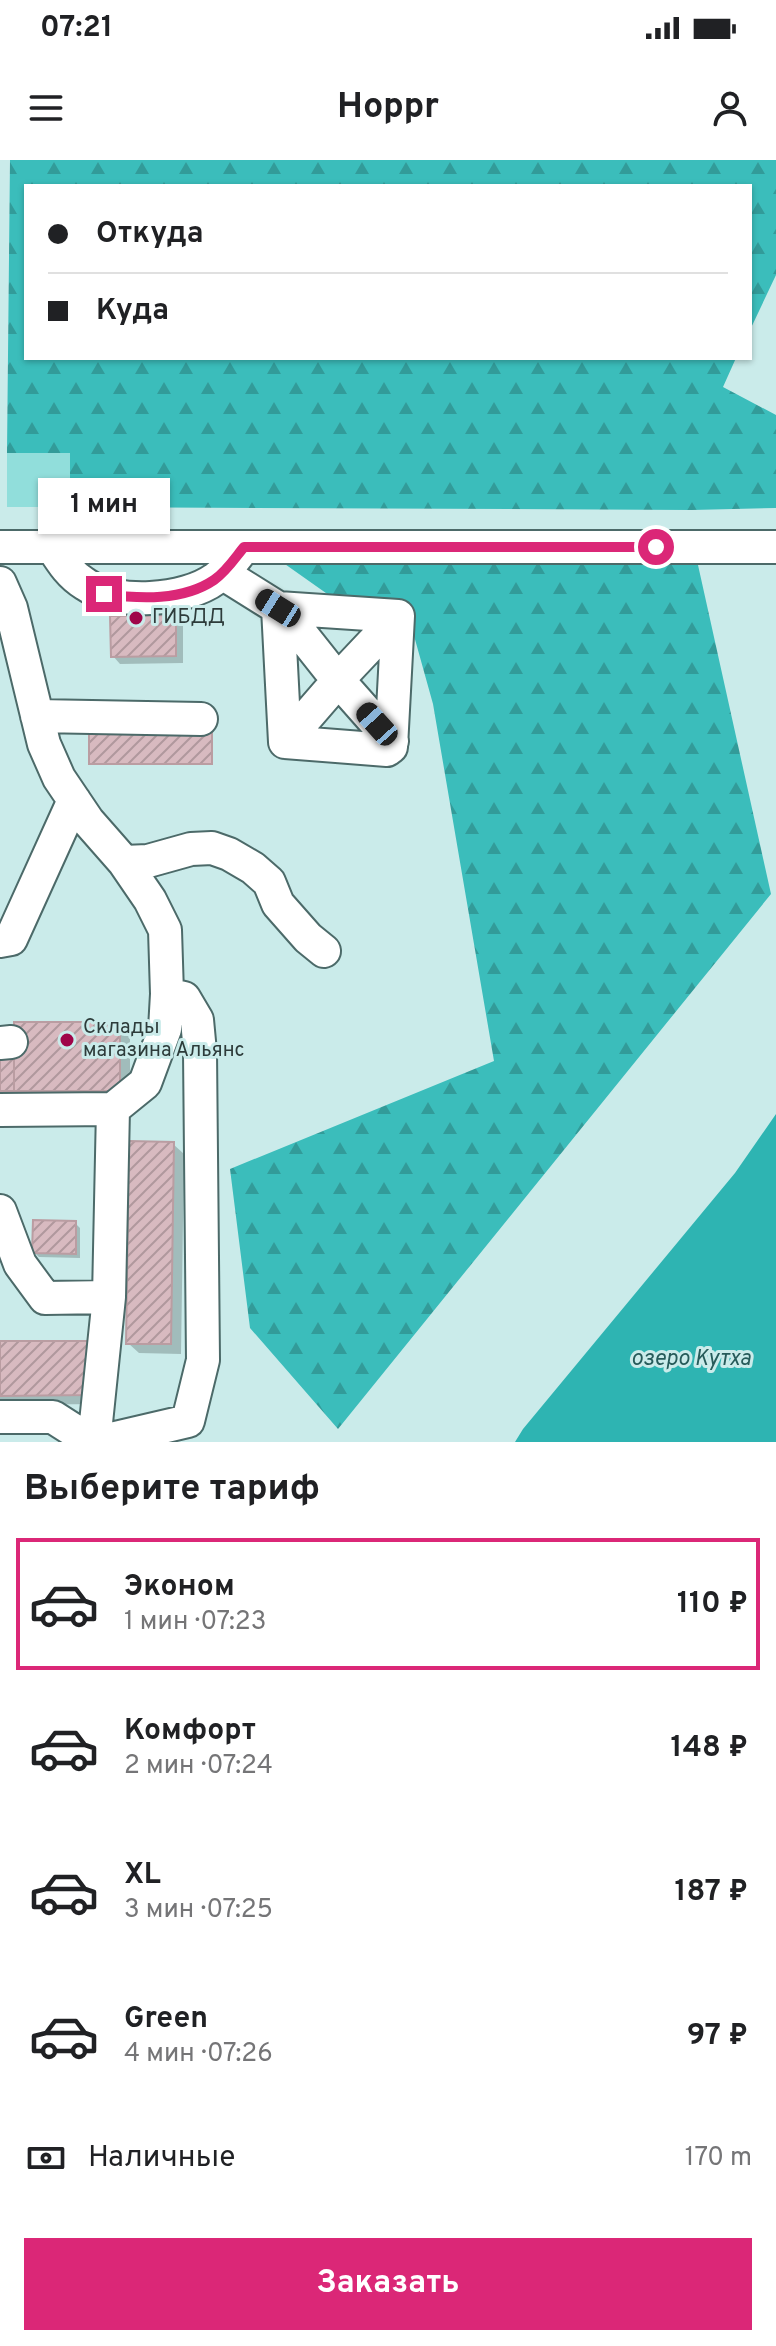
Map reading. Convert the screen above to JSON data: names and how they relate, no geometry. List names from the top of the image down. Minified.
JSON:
{"water":["озеро Кутха"],"places":["ГИБДД","Склады магазина Альянс"],"page":{"status":"07:21","header":"Hoppr","banner":["Откуда","Куда"],"bubble":"1 мин","heading":"Выберите тариф","list":[{"name":"Эконом","note":"1 мин · 07:23","value":"110 ₽"},{"name":"Комфорт","note":"2 мин · 07:24","value":"148 ₽"},{"name":"XL","note":"3 мин · 07:25","value":"187 ₽"},{"name":"Green","note":"4 мин · 07:26","value":"97 ₽"}],"pay":["Наличные","170 m"],"buttons":"Заказать"}}
